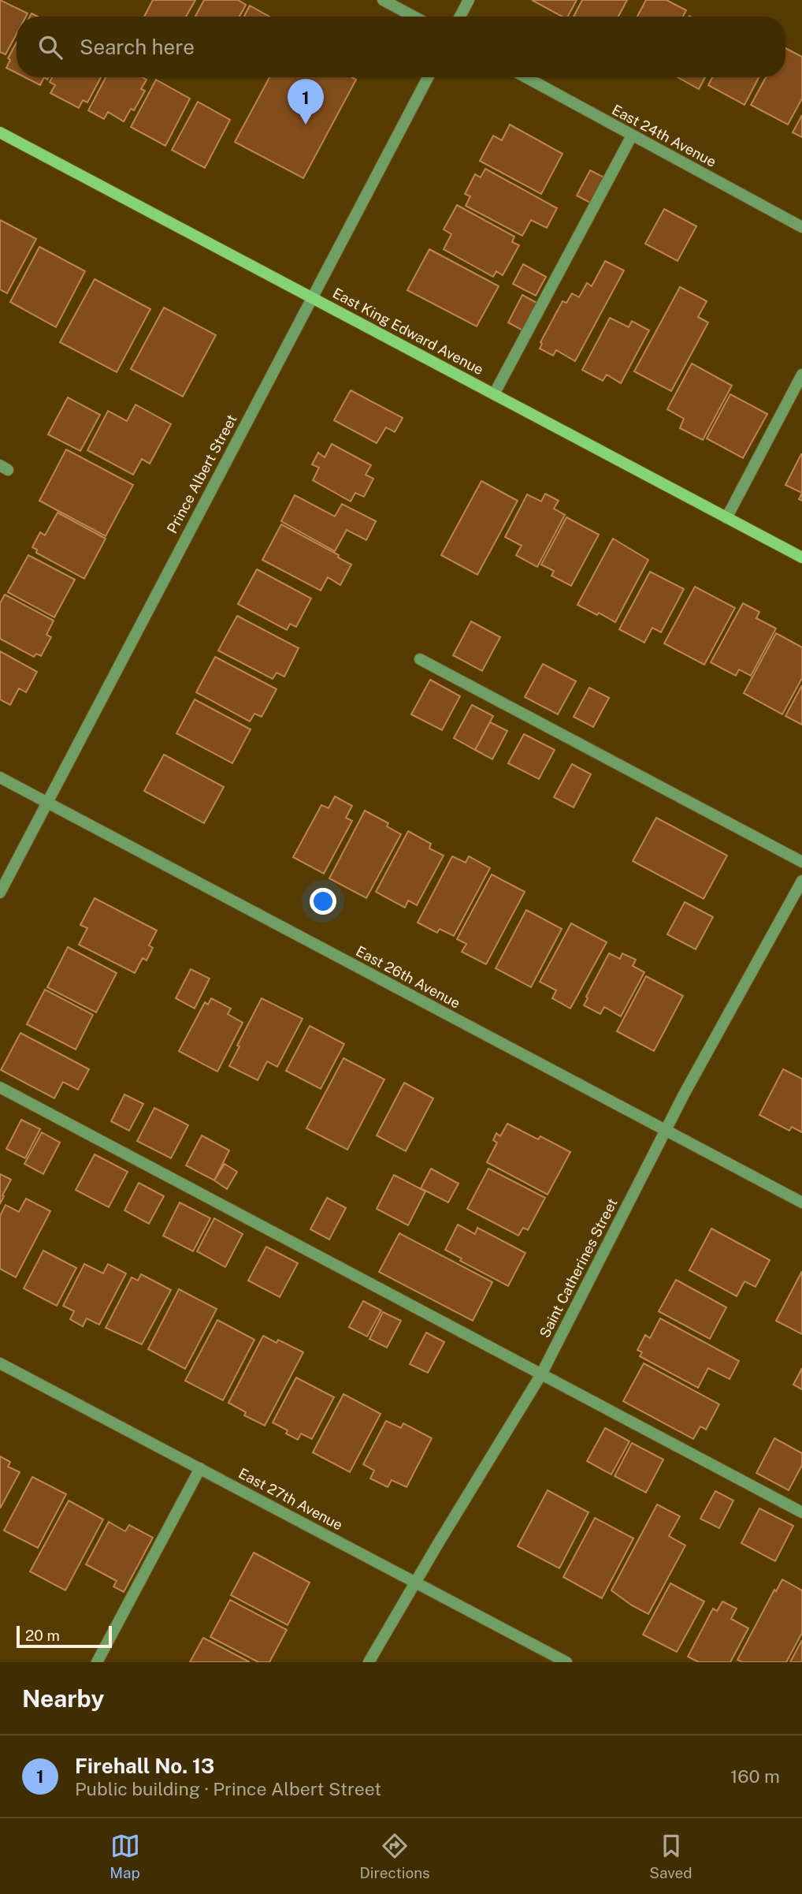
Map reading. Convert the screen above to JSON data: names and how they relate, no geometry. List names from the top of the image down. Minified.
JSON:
{"streets":{"main road":["East King Edward Avenue"],"street":["East 24th Avenue","Prince Albert Street","East 26th Avenue","Saint Catherines Street","East 27th Avenue"]},"crossings":[["East King Edward Avenue","Prince Albert Street"],["Prince Albert Street","East 26th Avenue"],["East 26th Avenue","Saint Catherines Street"],["Saint Catherines Street","East 27th Avenue"]],"scale_bar":"20 m","page":{"search":"Search here","pins":"1","scale":"20 m","heading":"Nearby","list":[{"mark":"1","name":"Firehall No. 13","note":"Public building · Prince Albert Street","value":"160 m"}],"nav":["Map","Directions","Saved"]}}
